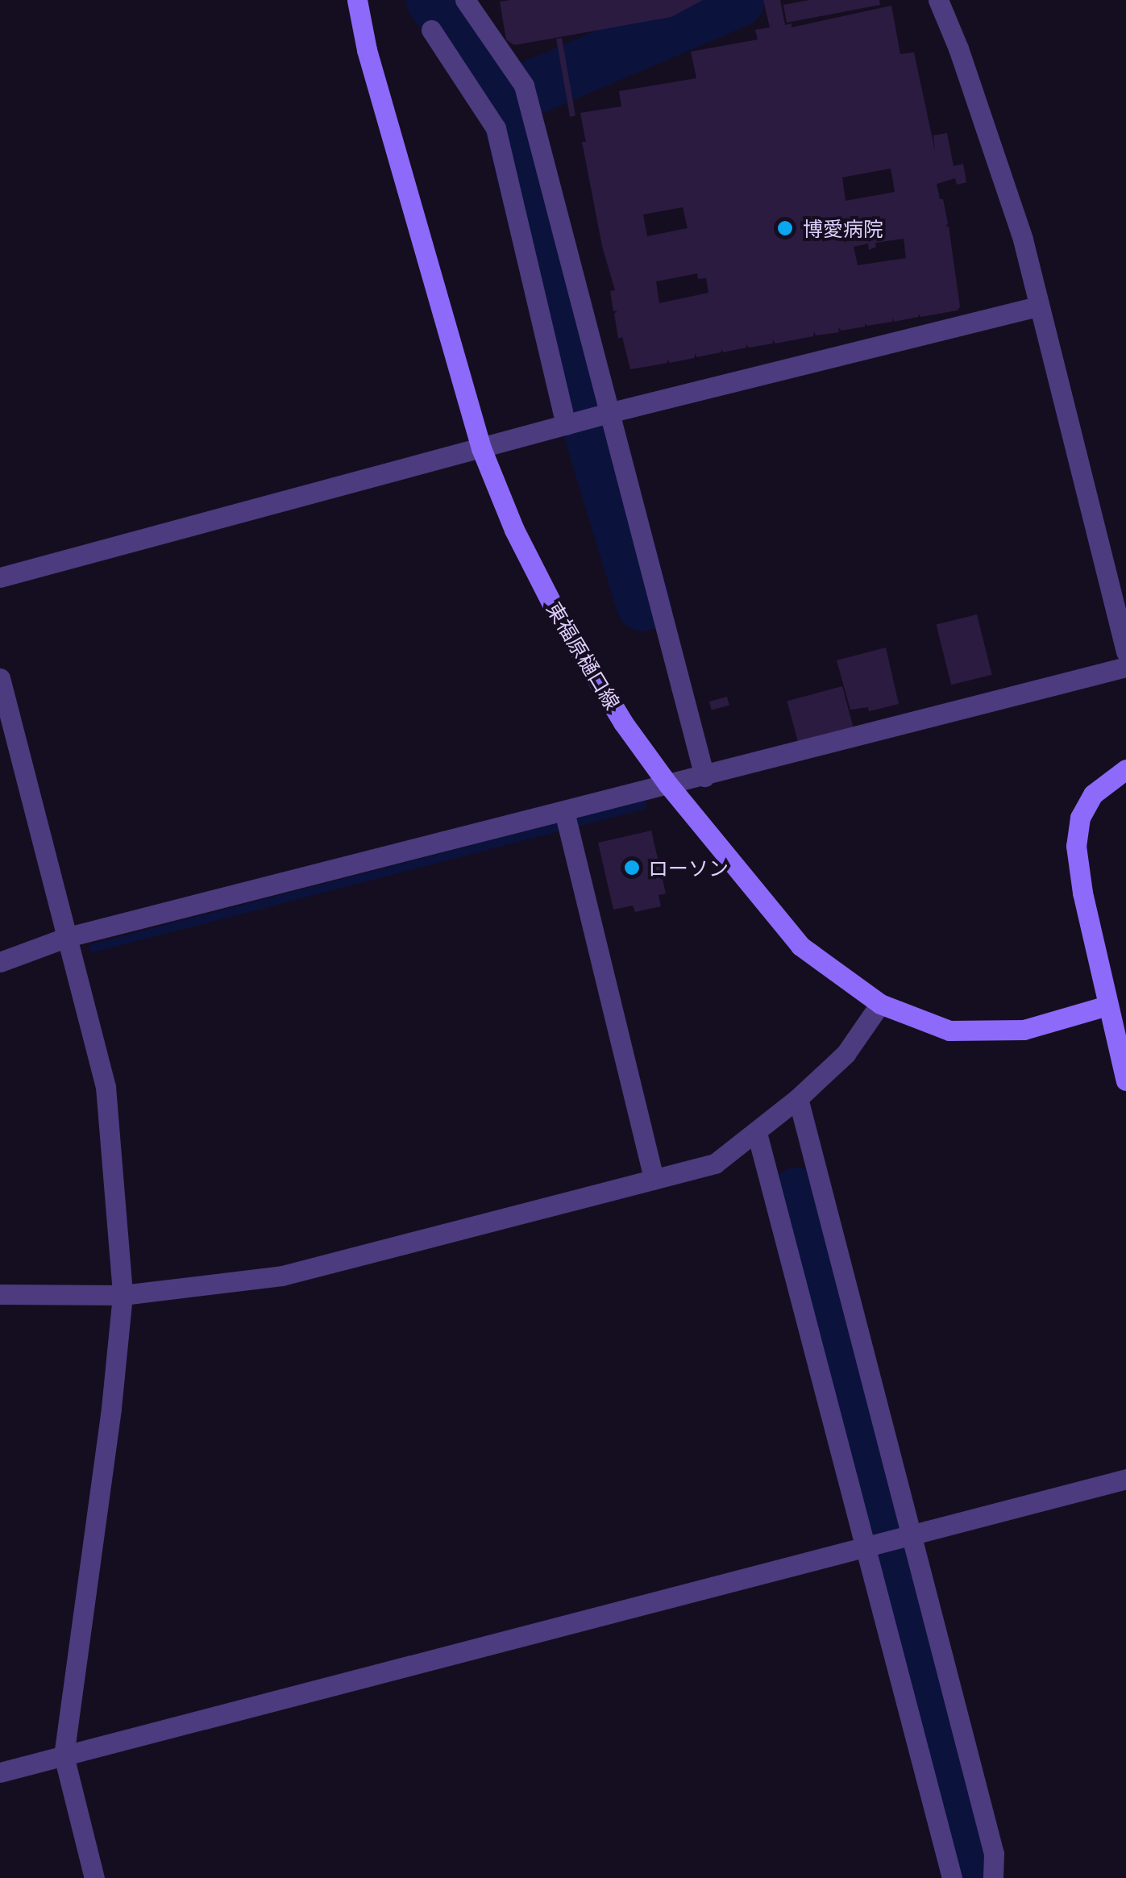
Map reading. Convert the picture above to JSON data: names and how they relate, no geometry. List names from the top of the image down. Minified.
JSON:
{"streets":{"main road":["東福原樋口線"]},"places":["博愛病院","ローソン"]}
